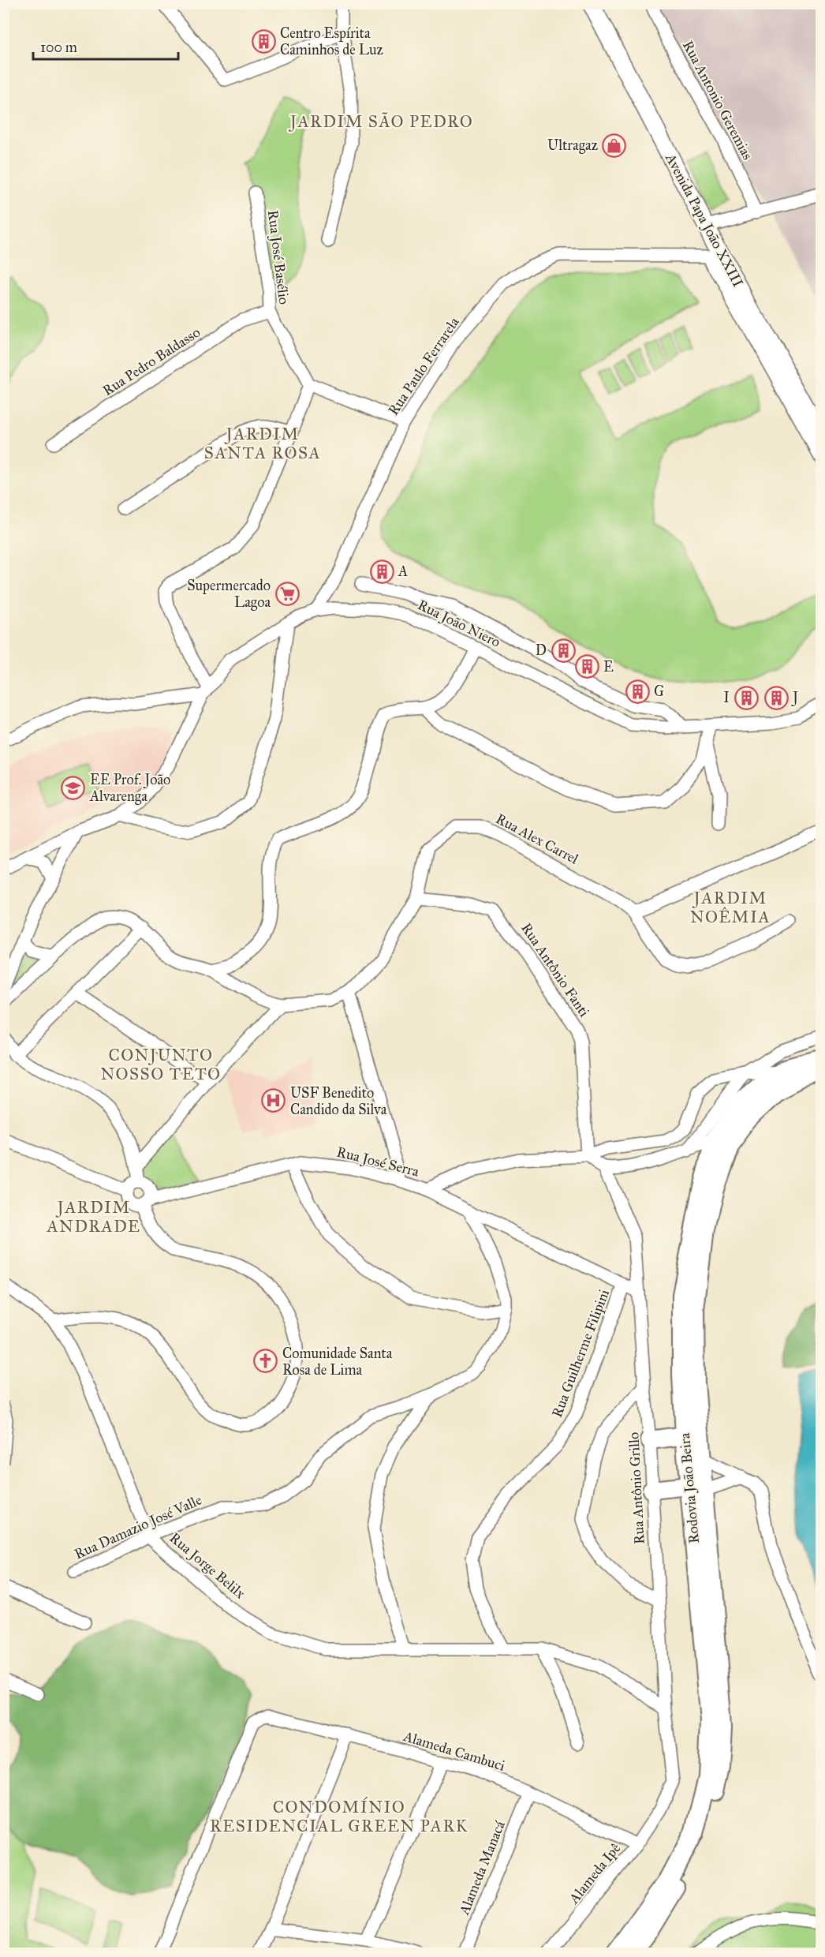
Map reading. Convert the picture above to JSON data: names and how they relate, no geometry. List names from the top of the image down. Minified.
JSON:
{"streets":{"main road":["Avenida Papa João XXIII","Rodovia João Beira"],"street":["Rua Antonio Geremias","Rua José Basélio","Rua Pedro Baldasso","Rua Paulo Ferrarela","Rua João Niero","Rua Alex Carrel","Rua Antônio Fanti","Rua José Serra","Rua Guilherme Filipini","Rua Antônio Grillo","Rua Damazio José Valle","Rua Jorge Belilx","Alameda Cambuci","Alameda Manacá","Alameda Ipê"]},"crossings":[["Avenida Papa João XXIII","Rua Paulo Ferrarela"],["Rua José Basélio","Rua Pedro Baldasso"],["Rua Paulo Ferrarela","Rua João Niero"],["Rua Alex Carrel","Rua Antônio Fanti"],["Rua José Serra","Rua Guilherme Filipini"],["Rua José Serra","Rua Antônio Grillo"],["Rua Guilherme Filipini","Rua Jorge Belilx"],["Rua Antônio Grillo","Rua Jorge Belilx"],["Rua Antônio Grillo","Alameda Ipê"],["Rua Damazio José Valle","Rua Jorge Belilx"],["Alameda Cambuci","Alameda Manacá"],["Alameda Cambuci","Alameda Ipê"]],"districts":["JARDIM SÃO PEDRO","JARDIM SANTA ROSA","JARDIM NOÊMIA","CONJUNTO NOSSO TETO","JARDIM ANDRADE","CONDOMÍNIO RESIDENCIAL GREEN PARK"],"places":{"building":["Centro Espírita Caminhos de Luz","A","D","E","G","I","J"],"shop":["Ultragaz"],"supermarket":["Supermercado Lagoa"],"school or university":["EE Prof. João Alvarenga"],"hospital":["USF Benedito Candido da Silva"],"church":["Comunidade Santa Rosa de Lima"]},"scale_bar":"100 m"}
